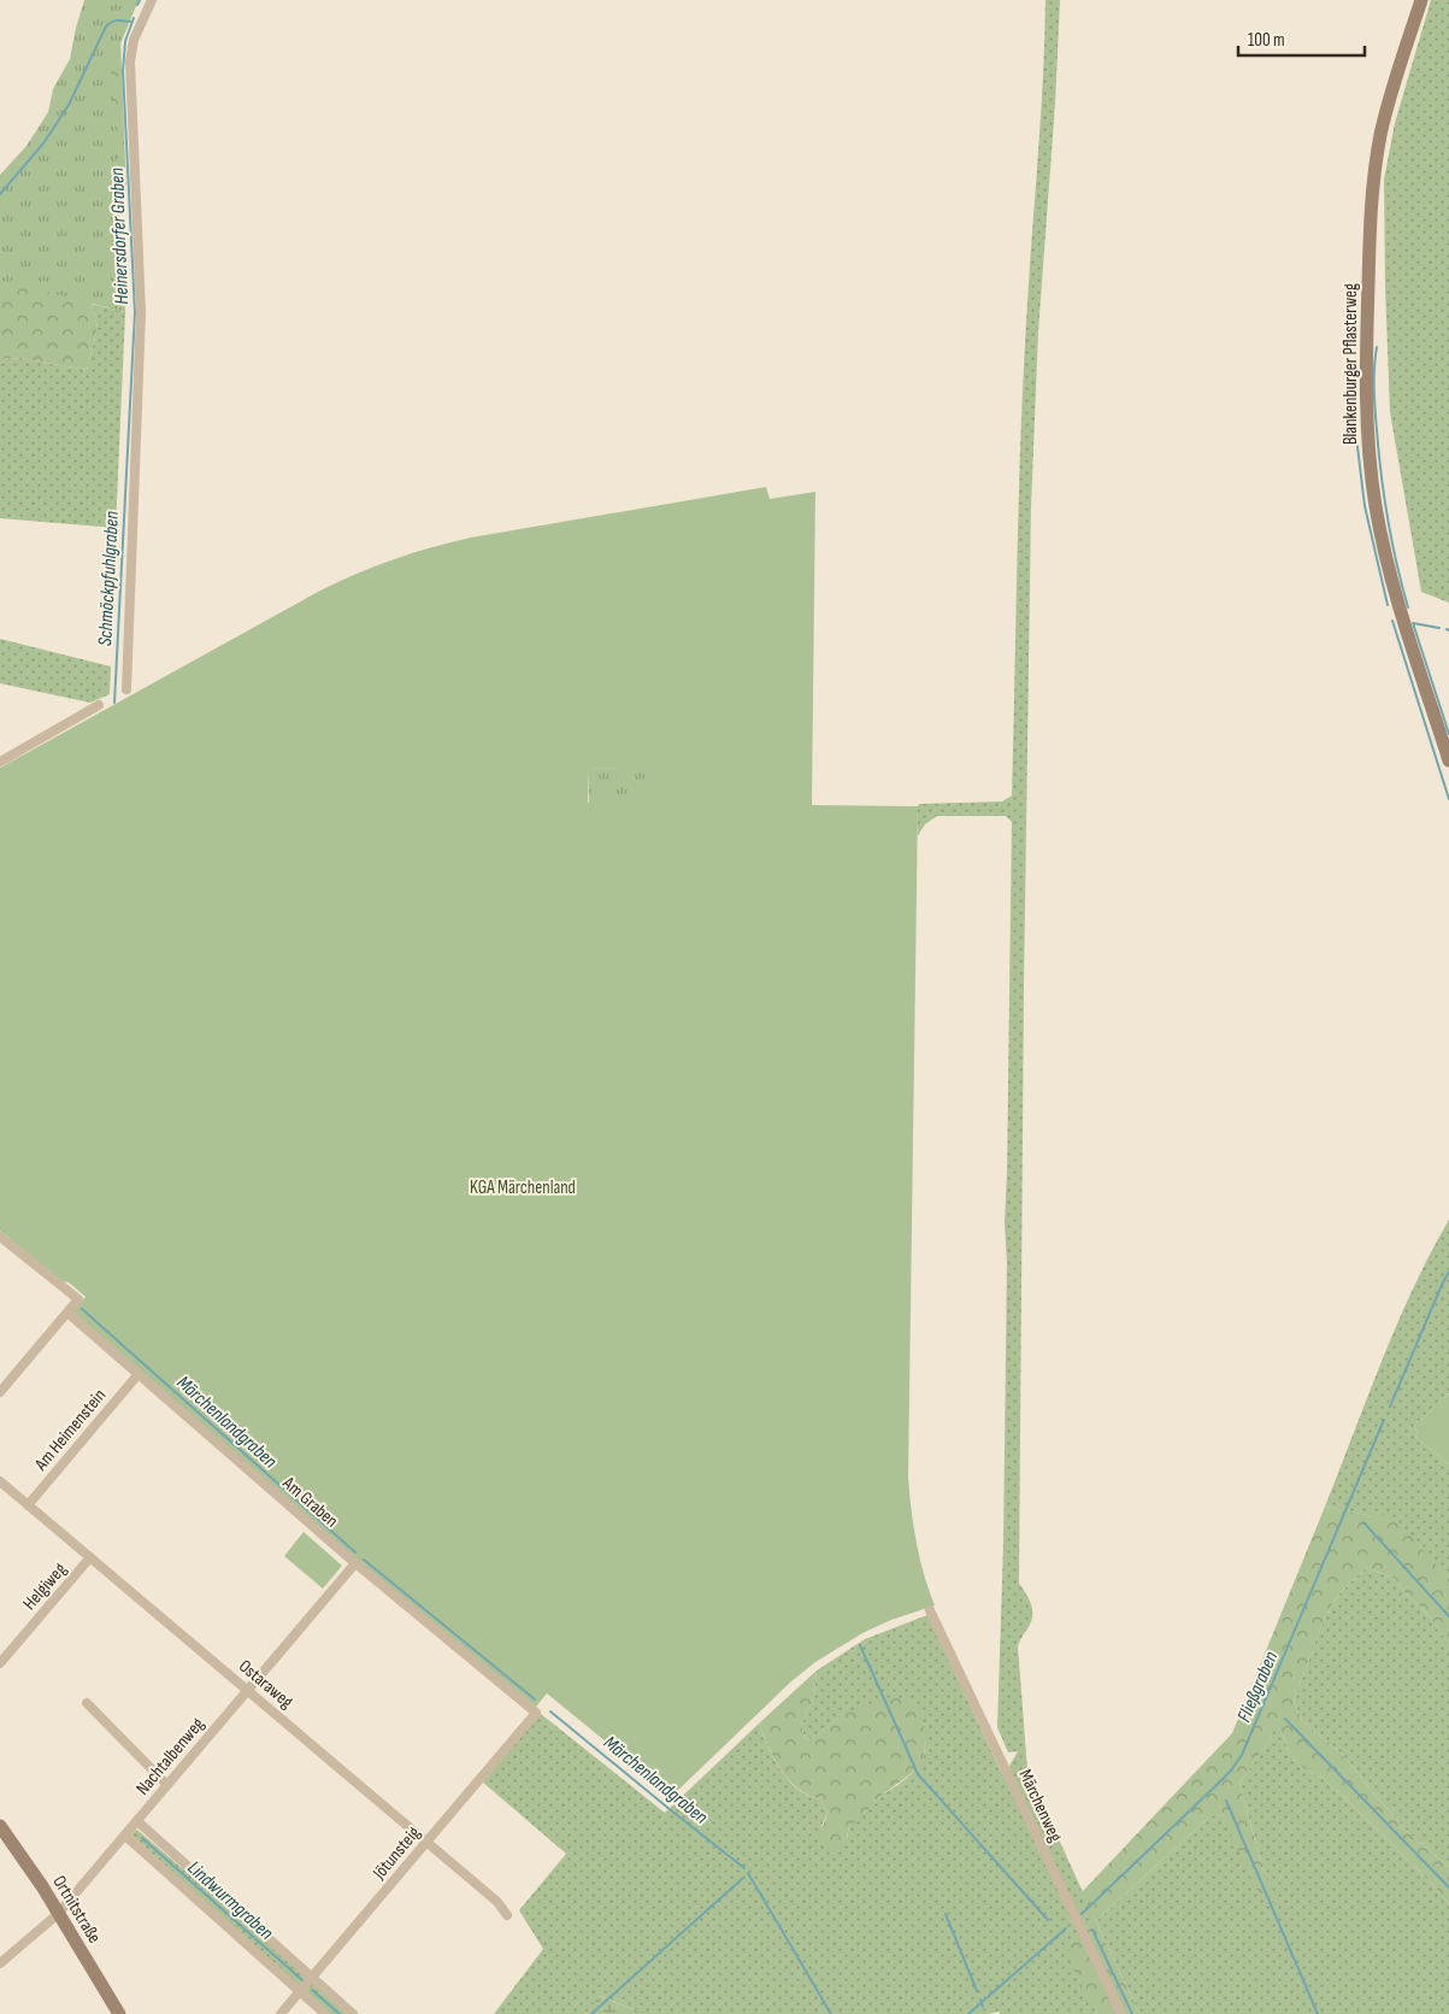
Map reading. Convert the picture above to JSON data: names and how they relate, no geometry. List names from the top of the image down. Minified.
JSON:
{"streets":{"main road":["Blankenburger Pflasterweg","Ortnitstraße"],"street":["Am Heimenstein","Am Graben","Helgiweg","Ostaraweg","Nachtalbenweg","Märchenweg","Jötunsteig"]},"crossings":[["Am Heimenstein","Am Graben"],["Am Heimenstein","Ostaraweg"],["Am Graben","Nachtalbenweg"],["Am Graben","Jötunsteig"],["Helgiweg","Ostaraweg"],["Ostaraweg","Nachtalbenweg"],["Ostaraweg","Jötunsteig"],["Nachtalbenweg","Ortnitstraße"]],"water":["Heinersdorfer Graben","Schmöckpfuhlgraben","Märchenlandgraben","Fließgraben","Lindwurmgraben"],"parks":["KGA Märchenland"],"scale_bar":"100 m"}
